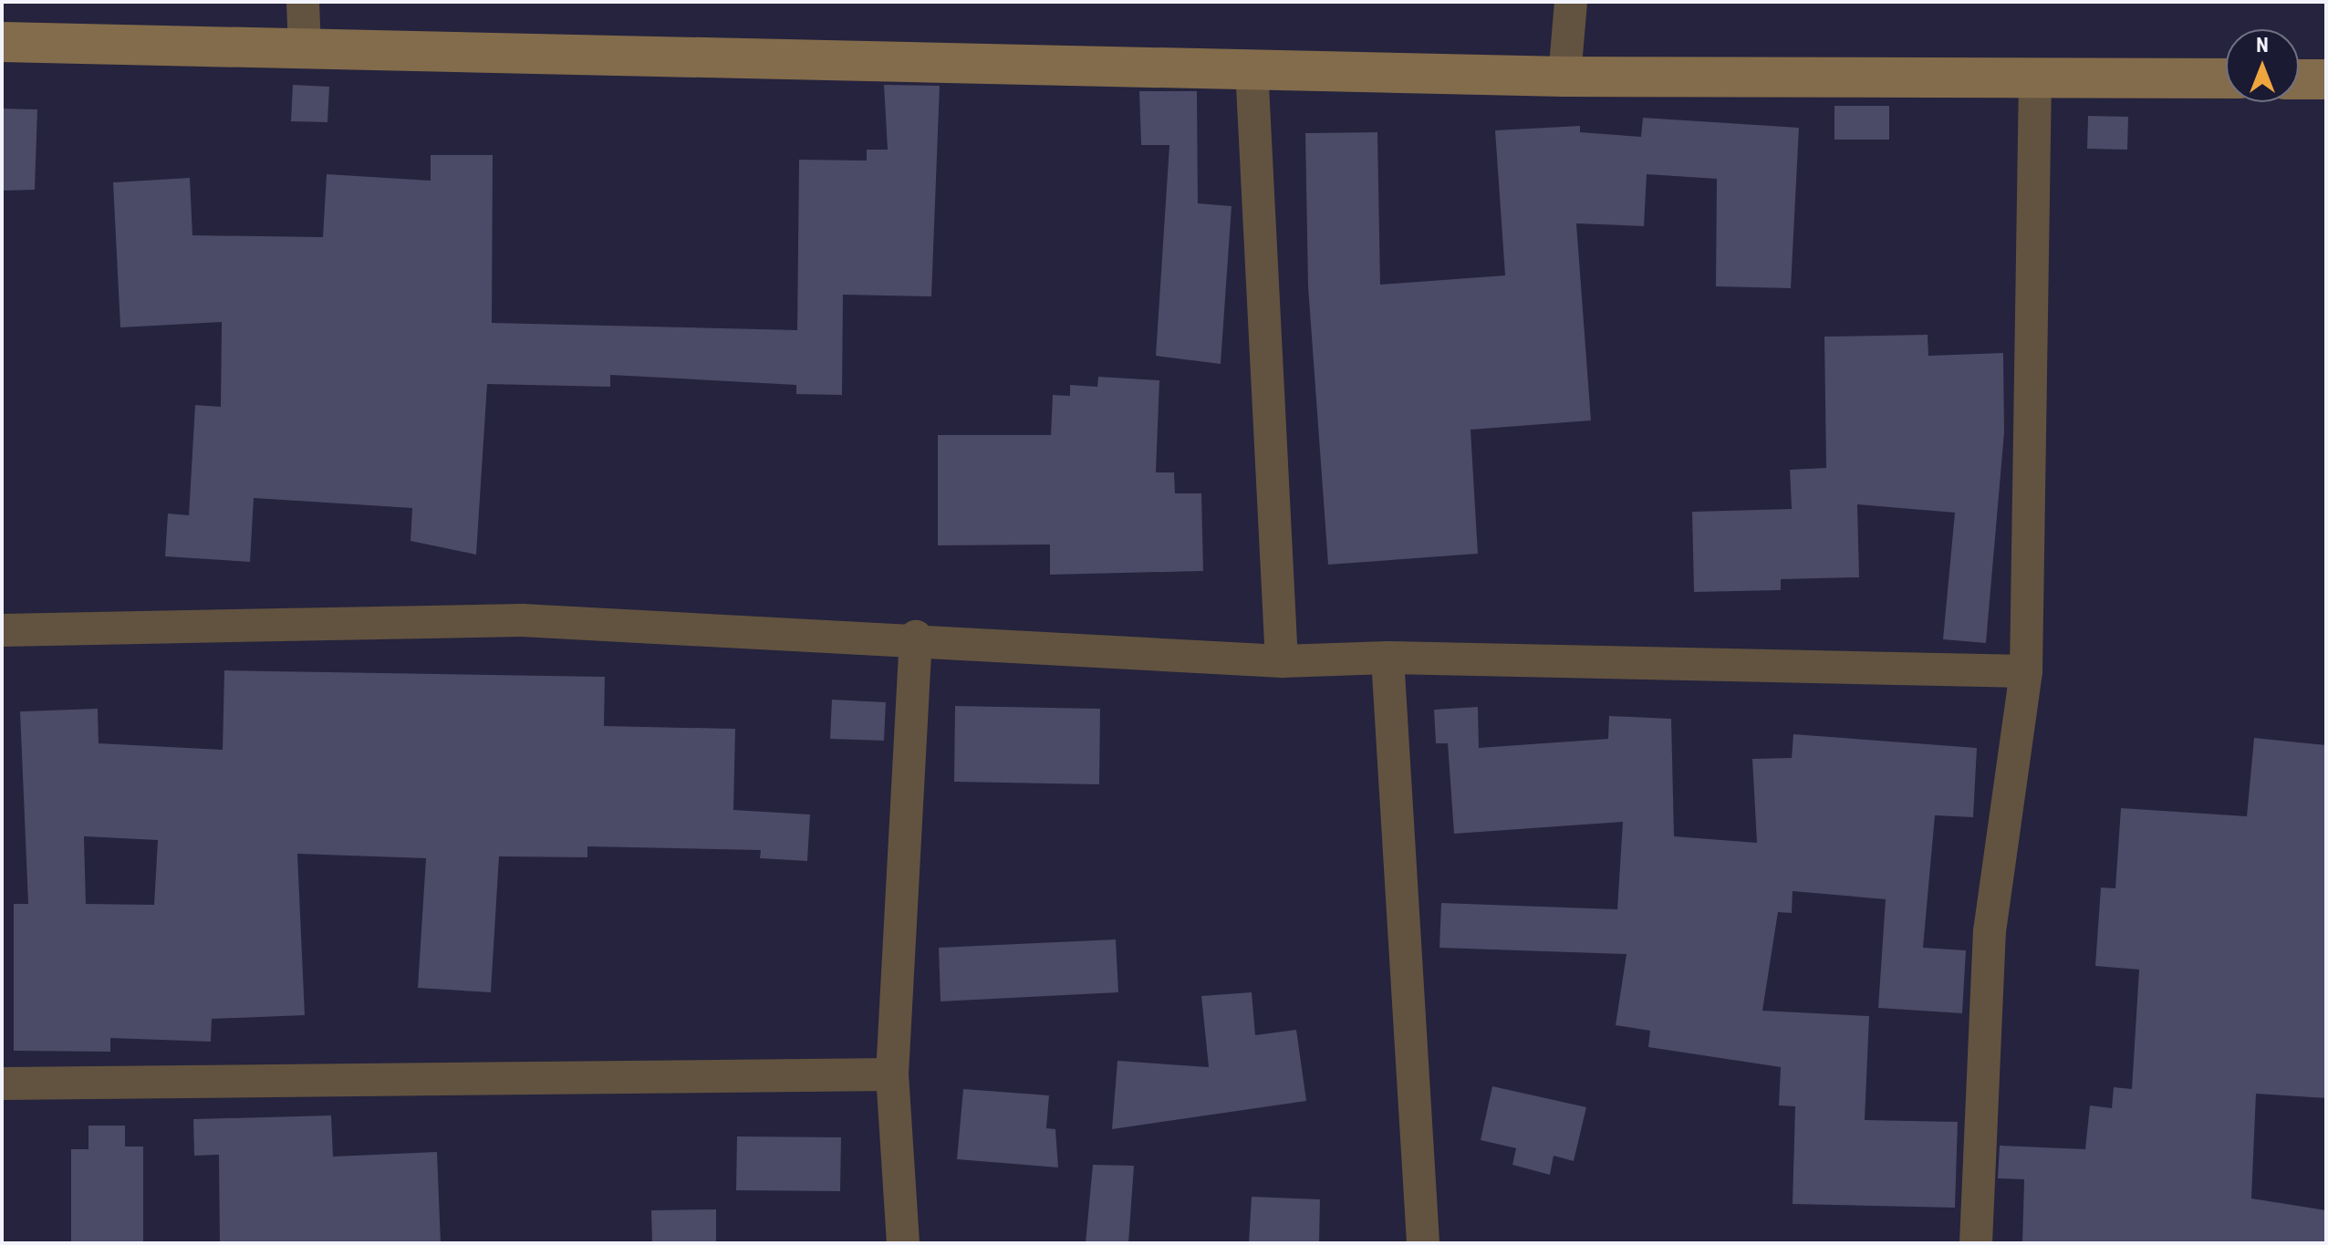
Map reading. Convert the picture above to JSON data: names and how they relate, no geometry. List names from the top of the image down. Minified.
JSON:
{"north":"top"}
